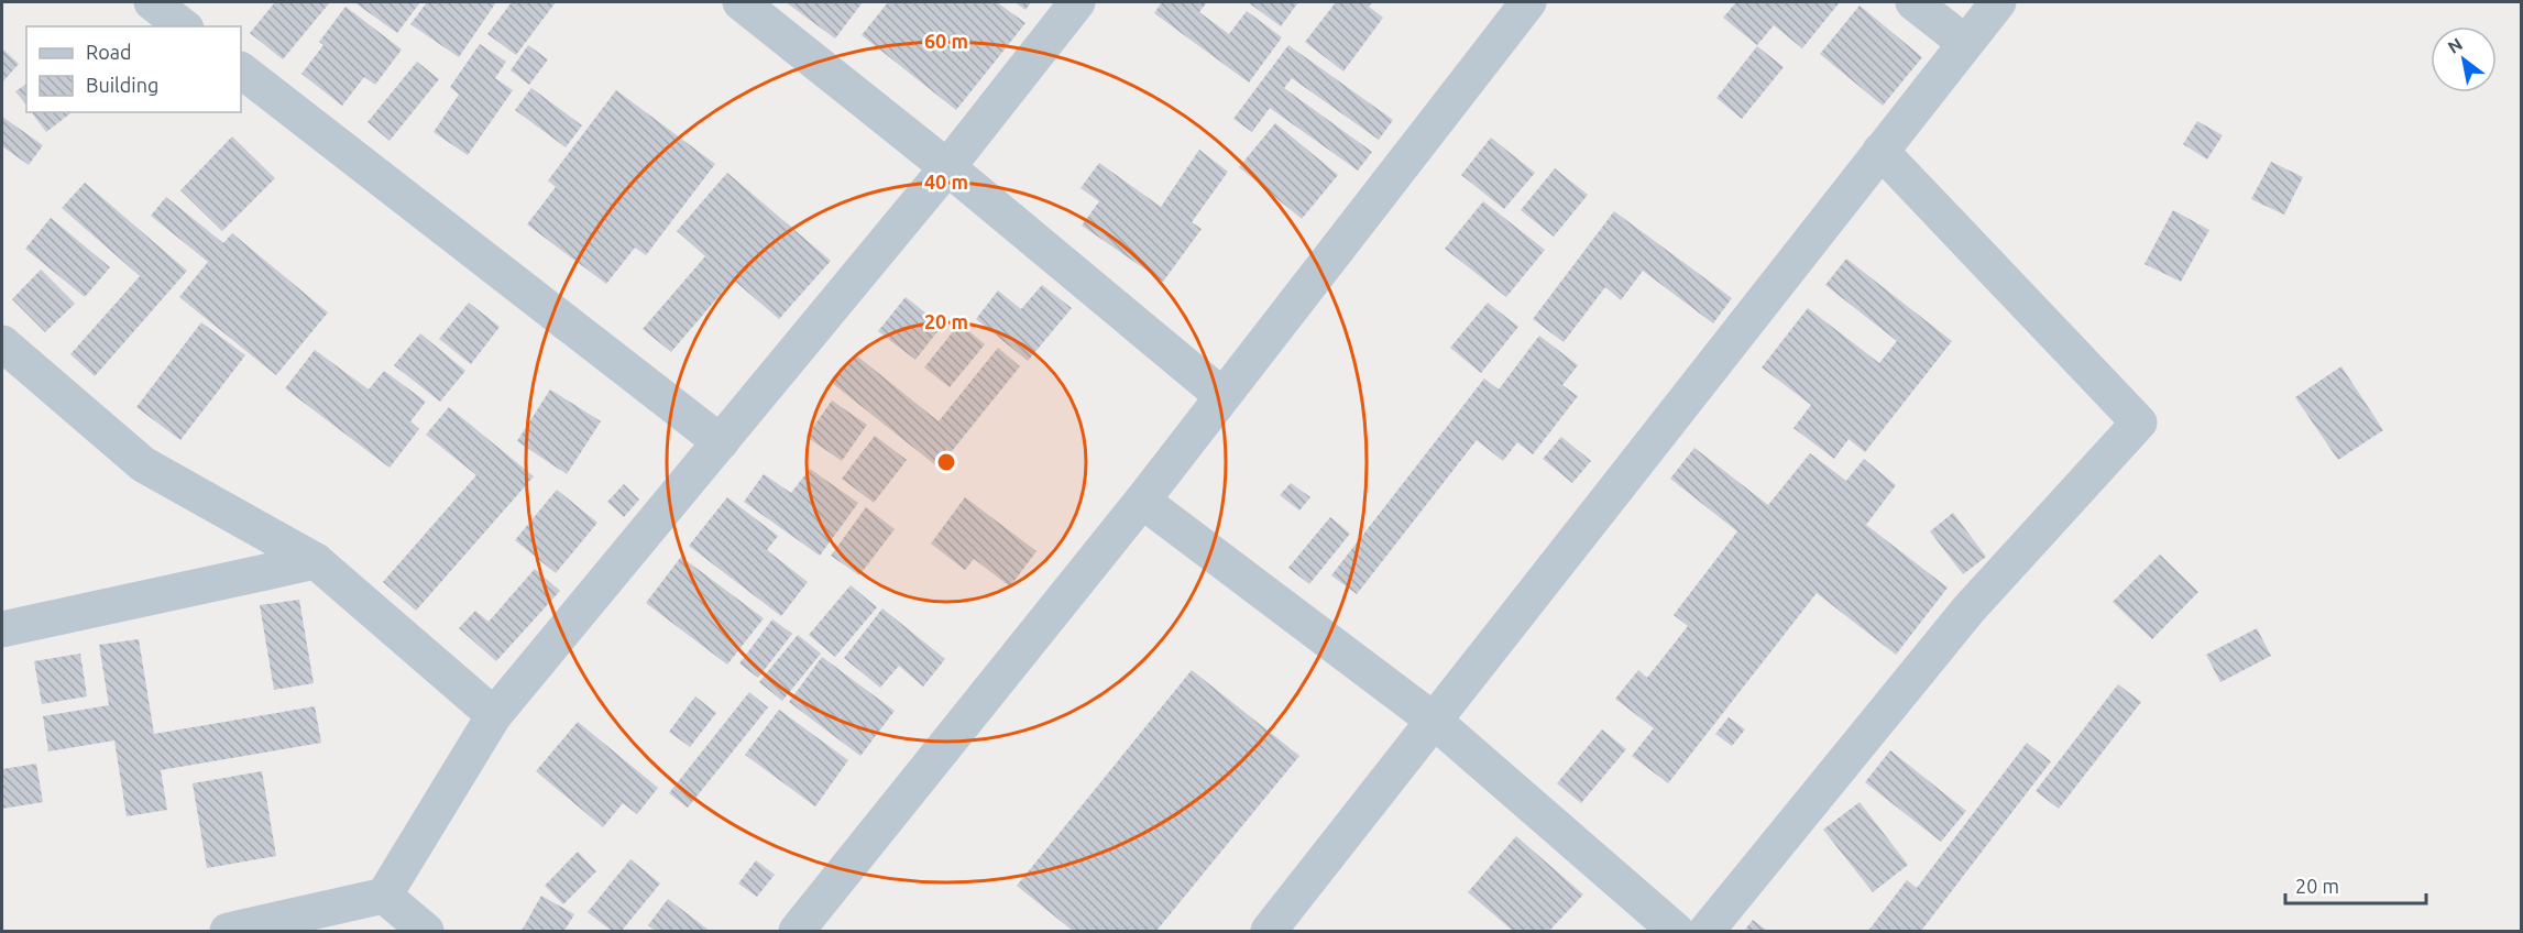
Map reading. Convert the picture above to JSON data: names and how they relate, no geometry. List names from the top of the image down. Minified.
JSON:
{"legend":["Road","Building"],"scale_bar":"20 m","north":"top left","rings":["60 m","40 m","20 m"]}
